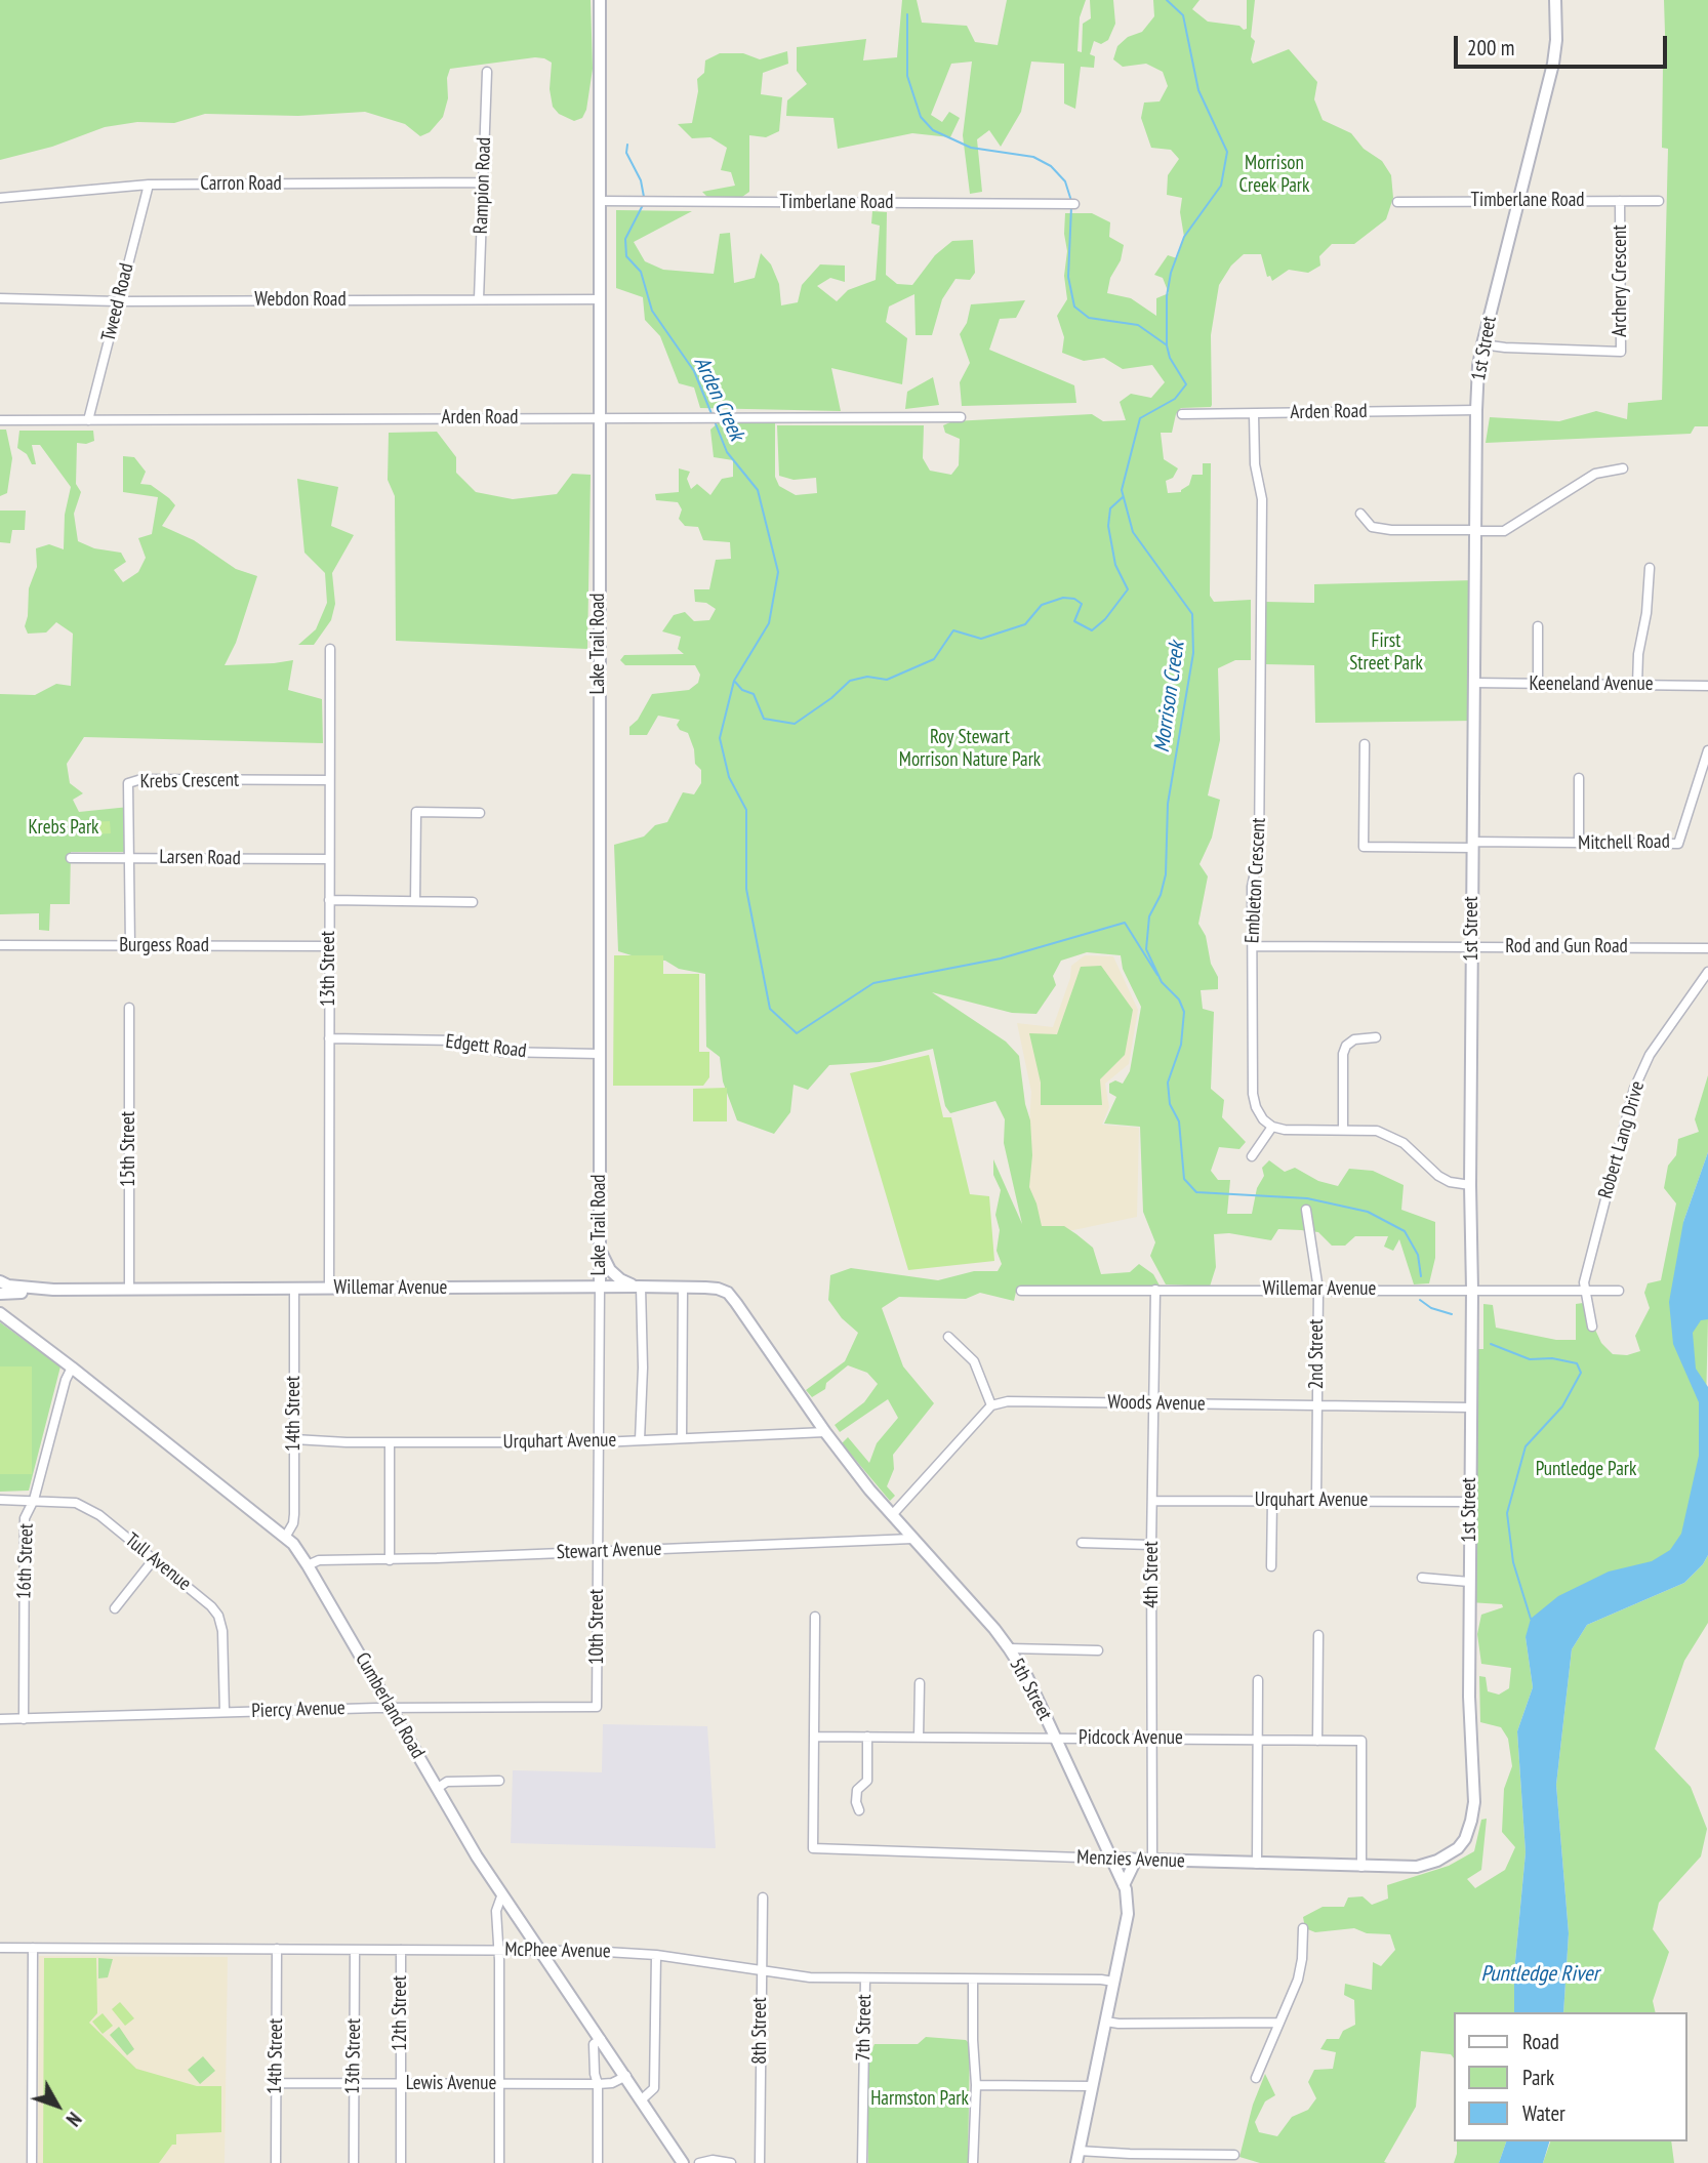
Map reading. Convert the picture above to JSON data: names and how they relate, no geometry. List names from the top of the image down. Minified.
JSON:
{"streets":{"street":["Carron Road","Rampion Road","Timberlane Road","Archery Crescent","Webdon Road","Tweed Road","1st Street","Arden Road","Lake Trail Road","Keeneland Avenue","Krebs Crescent","Mitchell Road","Larsen Road","Embleton Crescent","Burgess Road","Rod and Gun Road","13th Street","Edgett Road","Robert Lang Drive","15th Street","Willemar Avenue","2nd Street","Woods Avenue","14th Street","Urquhart Avenue","Stewart Avenue","16th Street","Tull Avenue","4th Street","10th Street","5th Street","Cumberland Road","Piercy Avenue","Pidcock Avenue","Menzies Avenue","McPhee Avenue","12th Street","7th Street","8th Street","Lewis Avenue"]},"crossings":[["Carron Road","Rampion Road"],["Carron Road","Tweed Road"],["Rampion Road","Webdon Road"],["Timberlane Road","Archery Crescent"],["Timberlane Road","1st Street"],["Timberlane Road","Lake Trail Road"],["Archery Crescent","1st Street"],["Webdon Road","Tweed Road"],["Webdon Road","Lake Trail Road"],["Tweed Road","Arden Road"],["1st Street","Arden Road"],["1st Street","Keeneland Avenue"],["1st Street","Mitchell Road"],["1st Street","Rod and Gun Road"],["1st Street","Willemar Avenue"],["1st Street","Woods Avenue"],["1st Street","Urquhart Avenue"],["1st Street","Menzies Avenue"],["Arden Road","Lake Trail Road"],["Arden Road","Embleton Crescent"],["Lake Trail Road","Edgett Road"],["Lake Trail Road","Willemar Avenue"],["Lake Trail Road","10th Street"],["Krebs Crescent","Larsen Road"],["Krebs Crescent","Burgess Road"],["Krebs Crescent","13th Street"],["Larsen Road","13th Street"],["Embleton Crescent","Rod and Gun Road"],["Burgess Road","13th Street"],["13th Street","Edgett Road"],["13th Street","Willemar Avenue"],["13th Street","McPhee Avenue"],["13th Street","Lewis Avenue"],["Robert Lang Drive","Willemar Avenue"],["15th Street","Willemar Avenue"],["Willemar Avenue","2nd Street"],["Willemar Avenue","14th Street"],["Willemar Avenue","4th Street"],["Willemar Avenue","10th Street"],["Willemar Avenue","5th Street"],["2nd Street","Woods Avenue"],["2nd Street","Urquhart Avenue"],["Woods Avenue","4th Street"],["14th Street","Urquhart Avenue"],["14th Street","Cumberland Road"],["14th Street","McPhee Avenue"],["14th Street","Lewis Avenue"],["Urquhart Avenue","4th Street"],["Urquhart Avenue","10th Street"],["Urquhart Avenue","5th Street"],["Stewart Avenue","10th Street"],["Stewart Avenue","5th Street"],["Stewart Avenue","Cumberland Road"],["16th Street","Tull Avenue"],["16th Street","Cumberland Road"],["16th Street","Piercy Avenue"],["Tull Avenue","Piercy Avenue"],["4th Street","Pidcock Avenue"],["4th Street","Menzies Avenue"],["10th Street","Piercy Avenue"],["5th Street","Pidcock Avenue"],["5th Street","Menzies Avenue"],["5th Street","McPhee Avenue"],["Cumberland Road","Piercy Avenue"],["Cumberland Road","McPhee Avenue"],["Cumberland Road","Lewis Avenue"],["Pidcock Avenue","Menzies Avenue"],["McPhee Avenue","12th Street"],["McPhee Avenue","7th Street"],["McPhee Avenue","8th Street"],["12th Street","Lewis Avenue"]],"water":["Arden Creek","Morrison Creek","Puntledge River"],"parks":["Morrison Creek Park","First Street Park","Roy Stewart Morrison Nature Park","Krebs Park","Puntledge Park","Harmston Park"],"legend":["Road","Park","Water"],"scale_bar":"200 m","north":"bottom right"}
